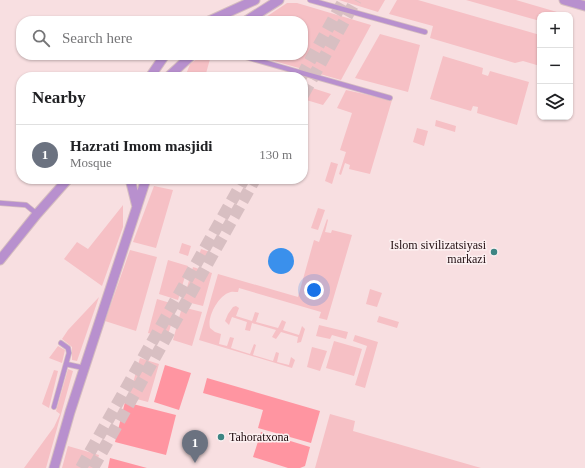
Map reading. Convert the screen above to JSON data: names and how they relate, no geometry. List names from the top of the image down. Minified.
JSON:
{"places":["Islom sivilizatsiyasi markazi","Tahoratxona"],"page":{"map_buttons":["+","−"],"search":"Search here","heading":"Nearby","list":[{"mark":"1","name":"Hazrati Imom masjidi","note":"Mosque","value":"130 m"}],"pins":"1"}}
